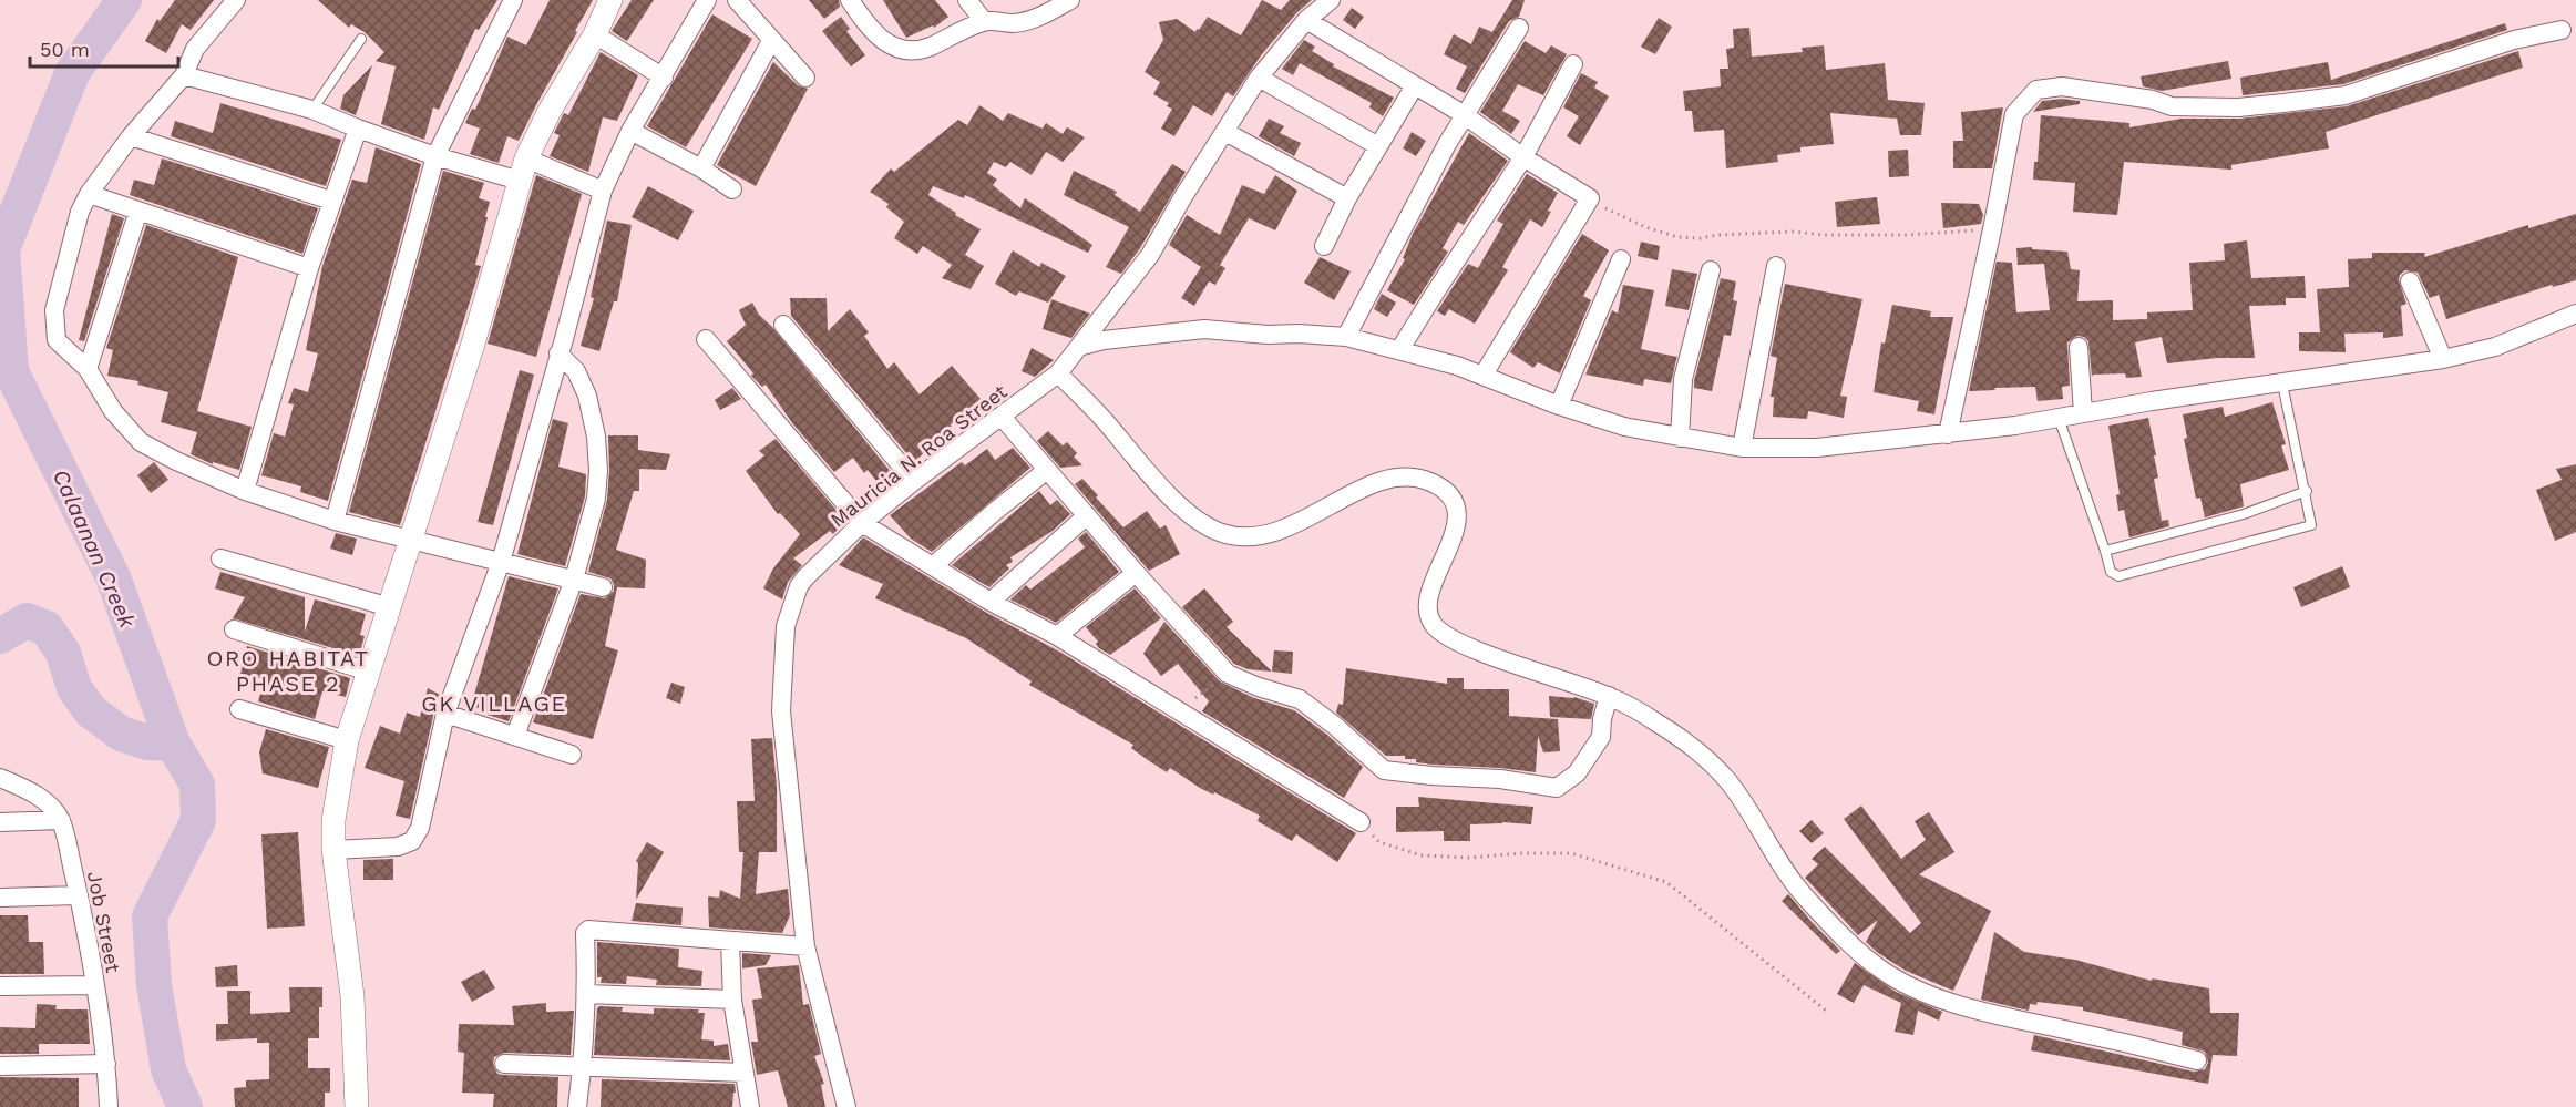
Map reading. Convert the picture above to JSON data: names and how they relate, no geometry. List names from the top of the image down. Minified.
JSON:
{"streets":{"street":["Mauricia N. Roa Street","Job Street"]},"districts":["ORO HABITAT PHASE 2","GK VILLAGE"],"water":["Calaanan Creek"],"scale_bar":"50 m"}
